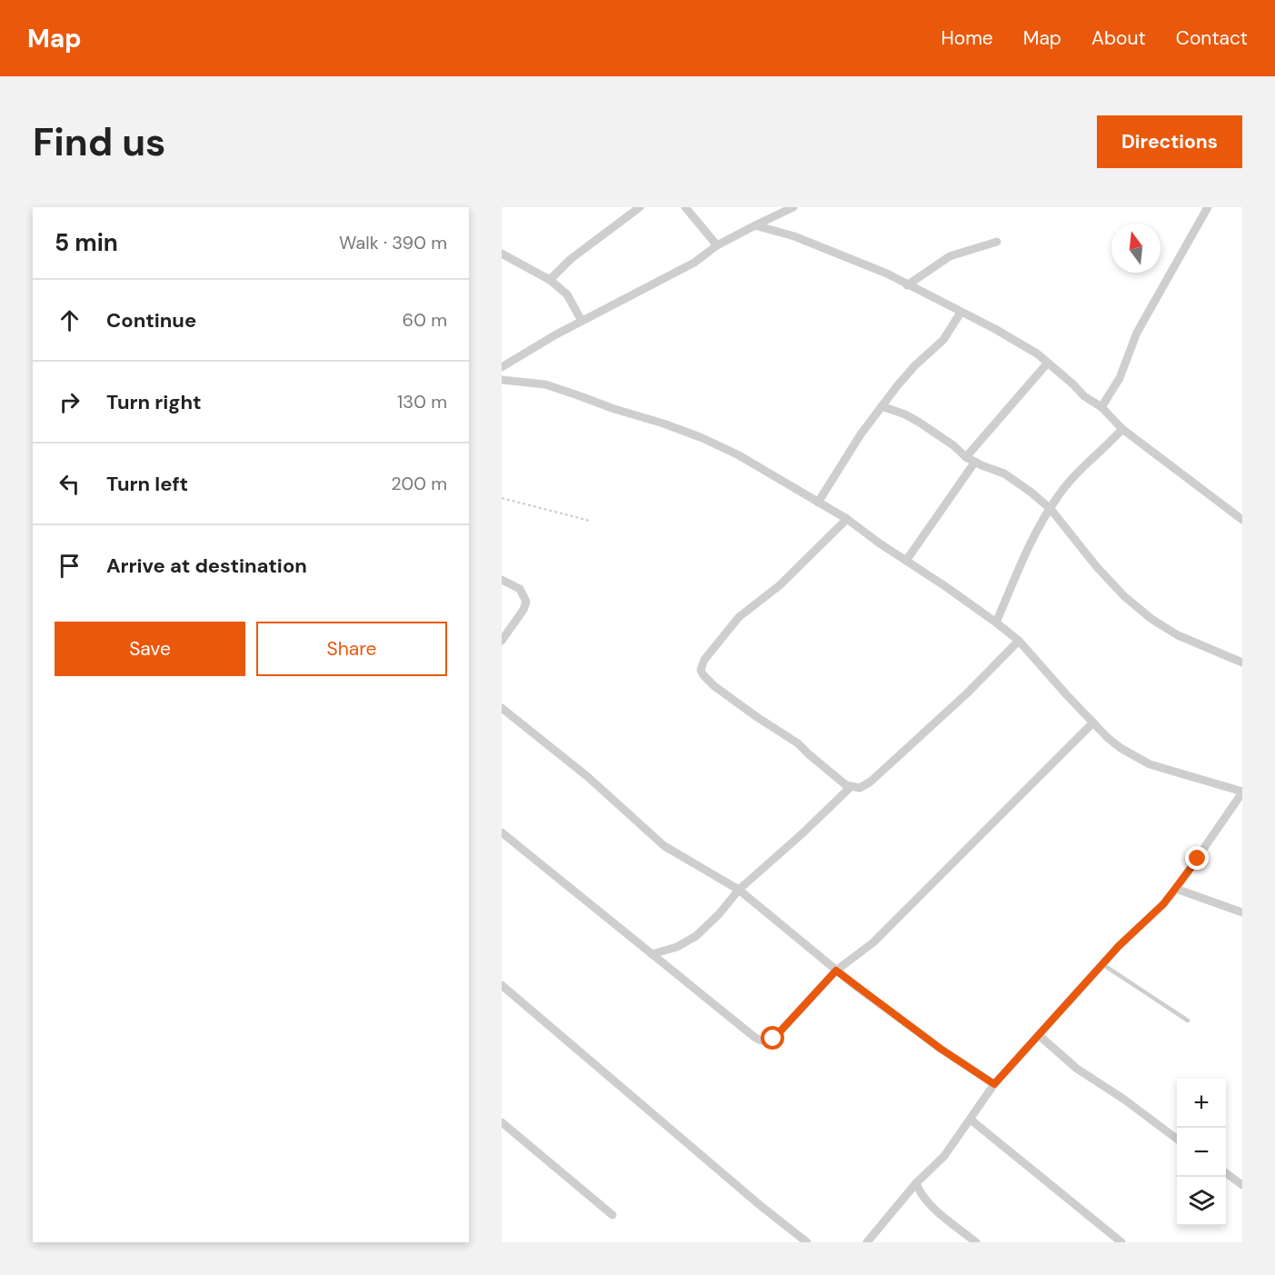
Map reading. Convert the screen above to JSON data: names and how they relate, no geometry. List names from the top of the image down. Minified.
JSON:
{"north":"top","page":{"header":"Map","nav":["Home","Map","About","Contact"],"buttons":["Directions",["Save","Share"]],"title":"Find us","heading":["5 min","Walk · 390 m"],"list":[["Continue","60 m"],["Turn right","130 m"],["Turn left","200 m"],"Arrive at destination"],"map_buttons":["+","−"]}}
